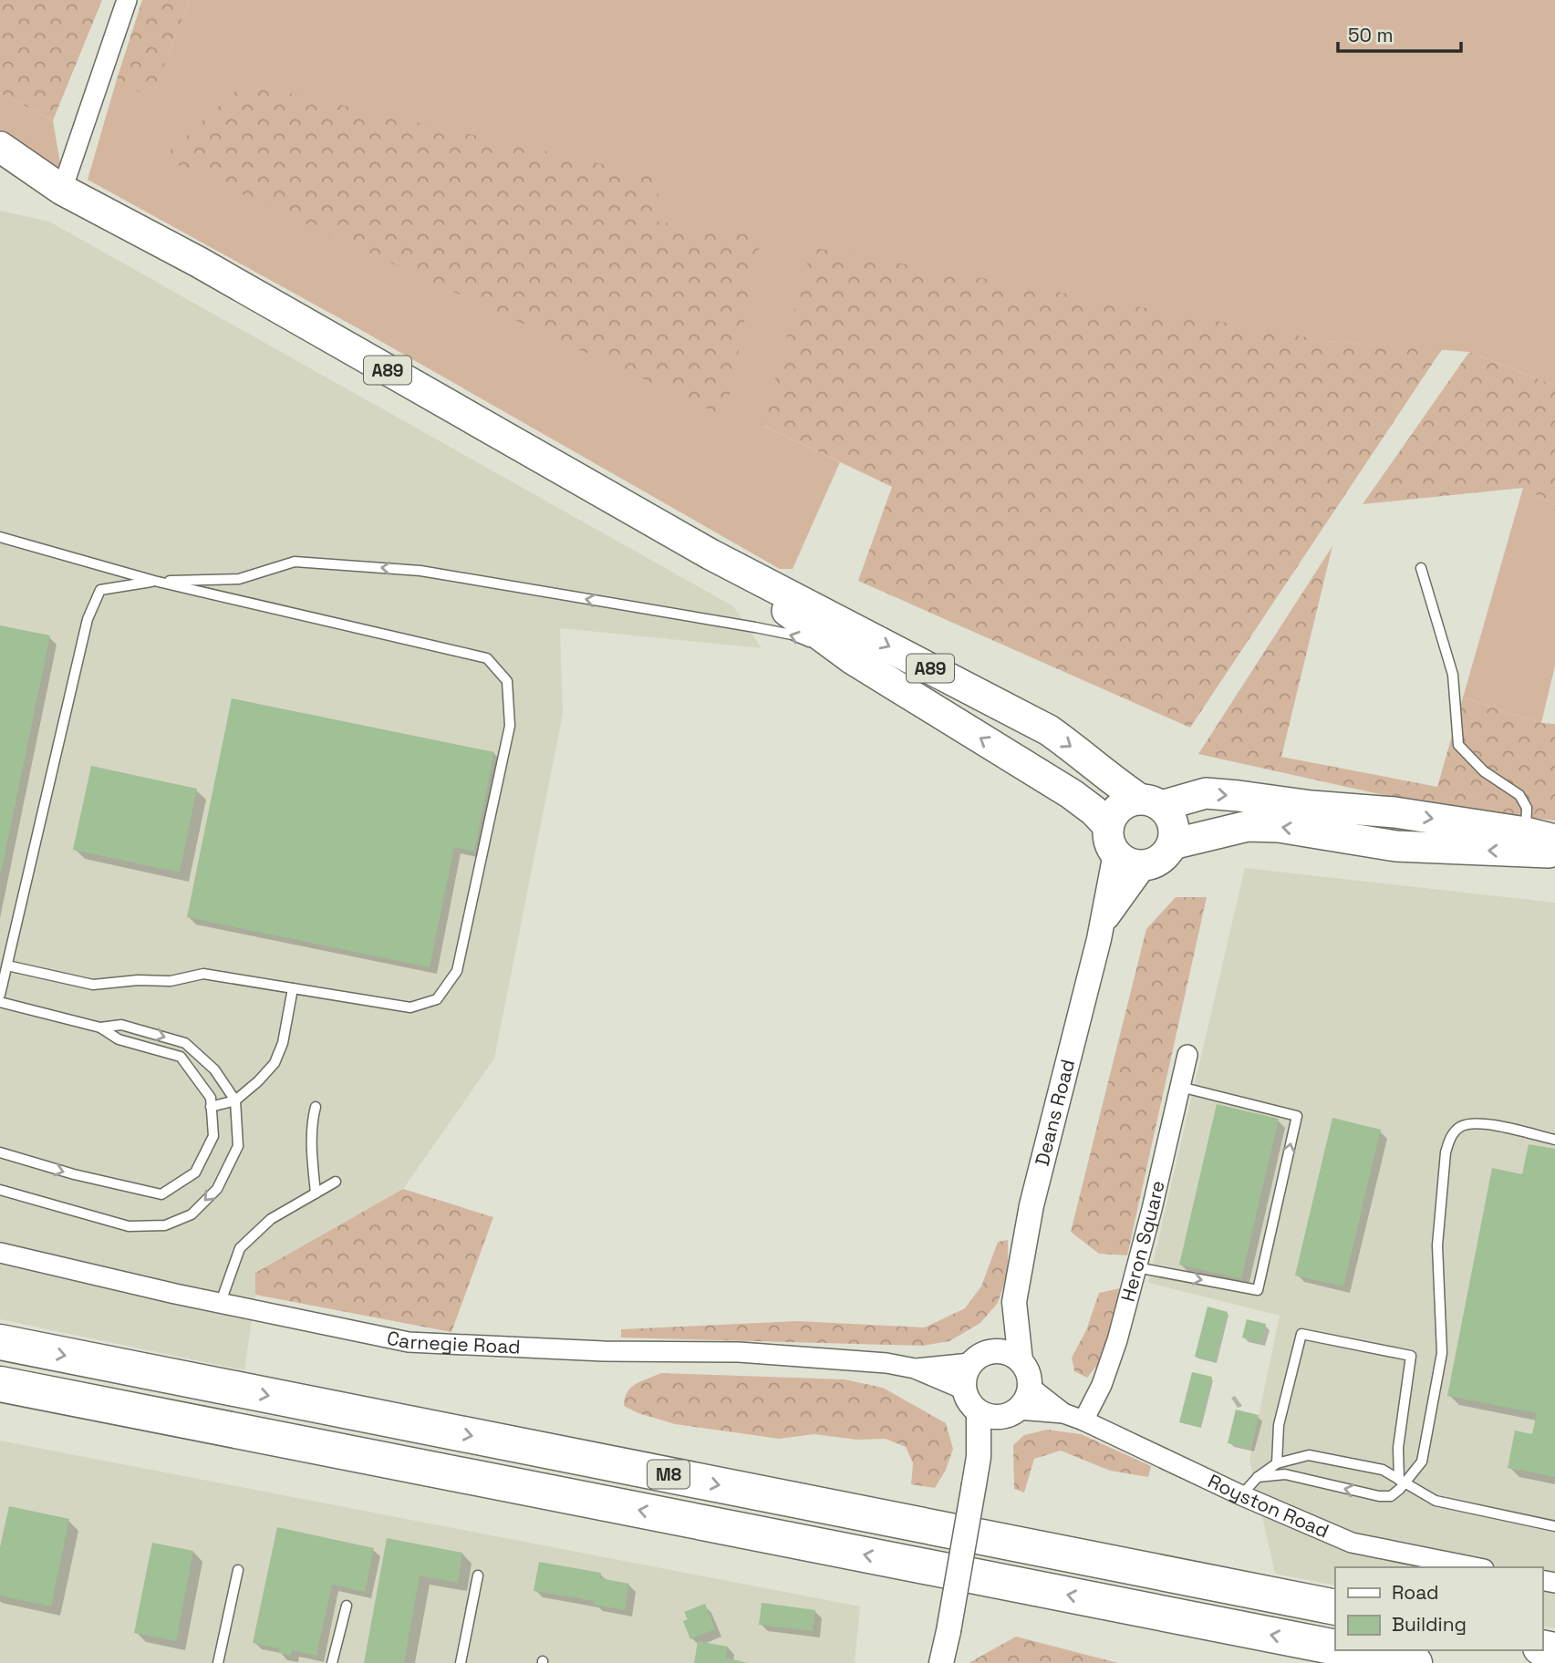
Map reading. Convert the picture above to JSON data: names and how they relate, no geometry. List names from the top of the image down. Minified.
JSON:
{"streets":{"highway":["M8"],"main road":["A89"],"street":["Deans Road","Heron Square","Carnegie Road","Royston Road"]},"crossings":[["A89","Deans Road"],["Deans Road","Carnegie Road"],["Deans Road","Royston Road"],["Heron Square","Royston Road"],["Carnegie Road","Royston Road"]],"legend":["Road","Building"],"scale_bar":"50 m"}
